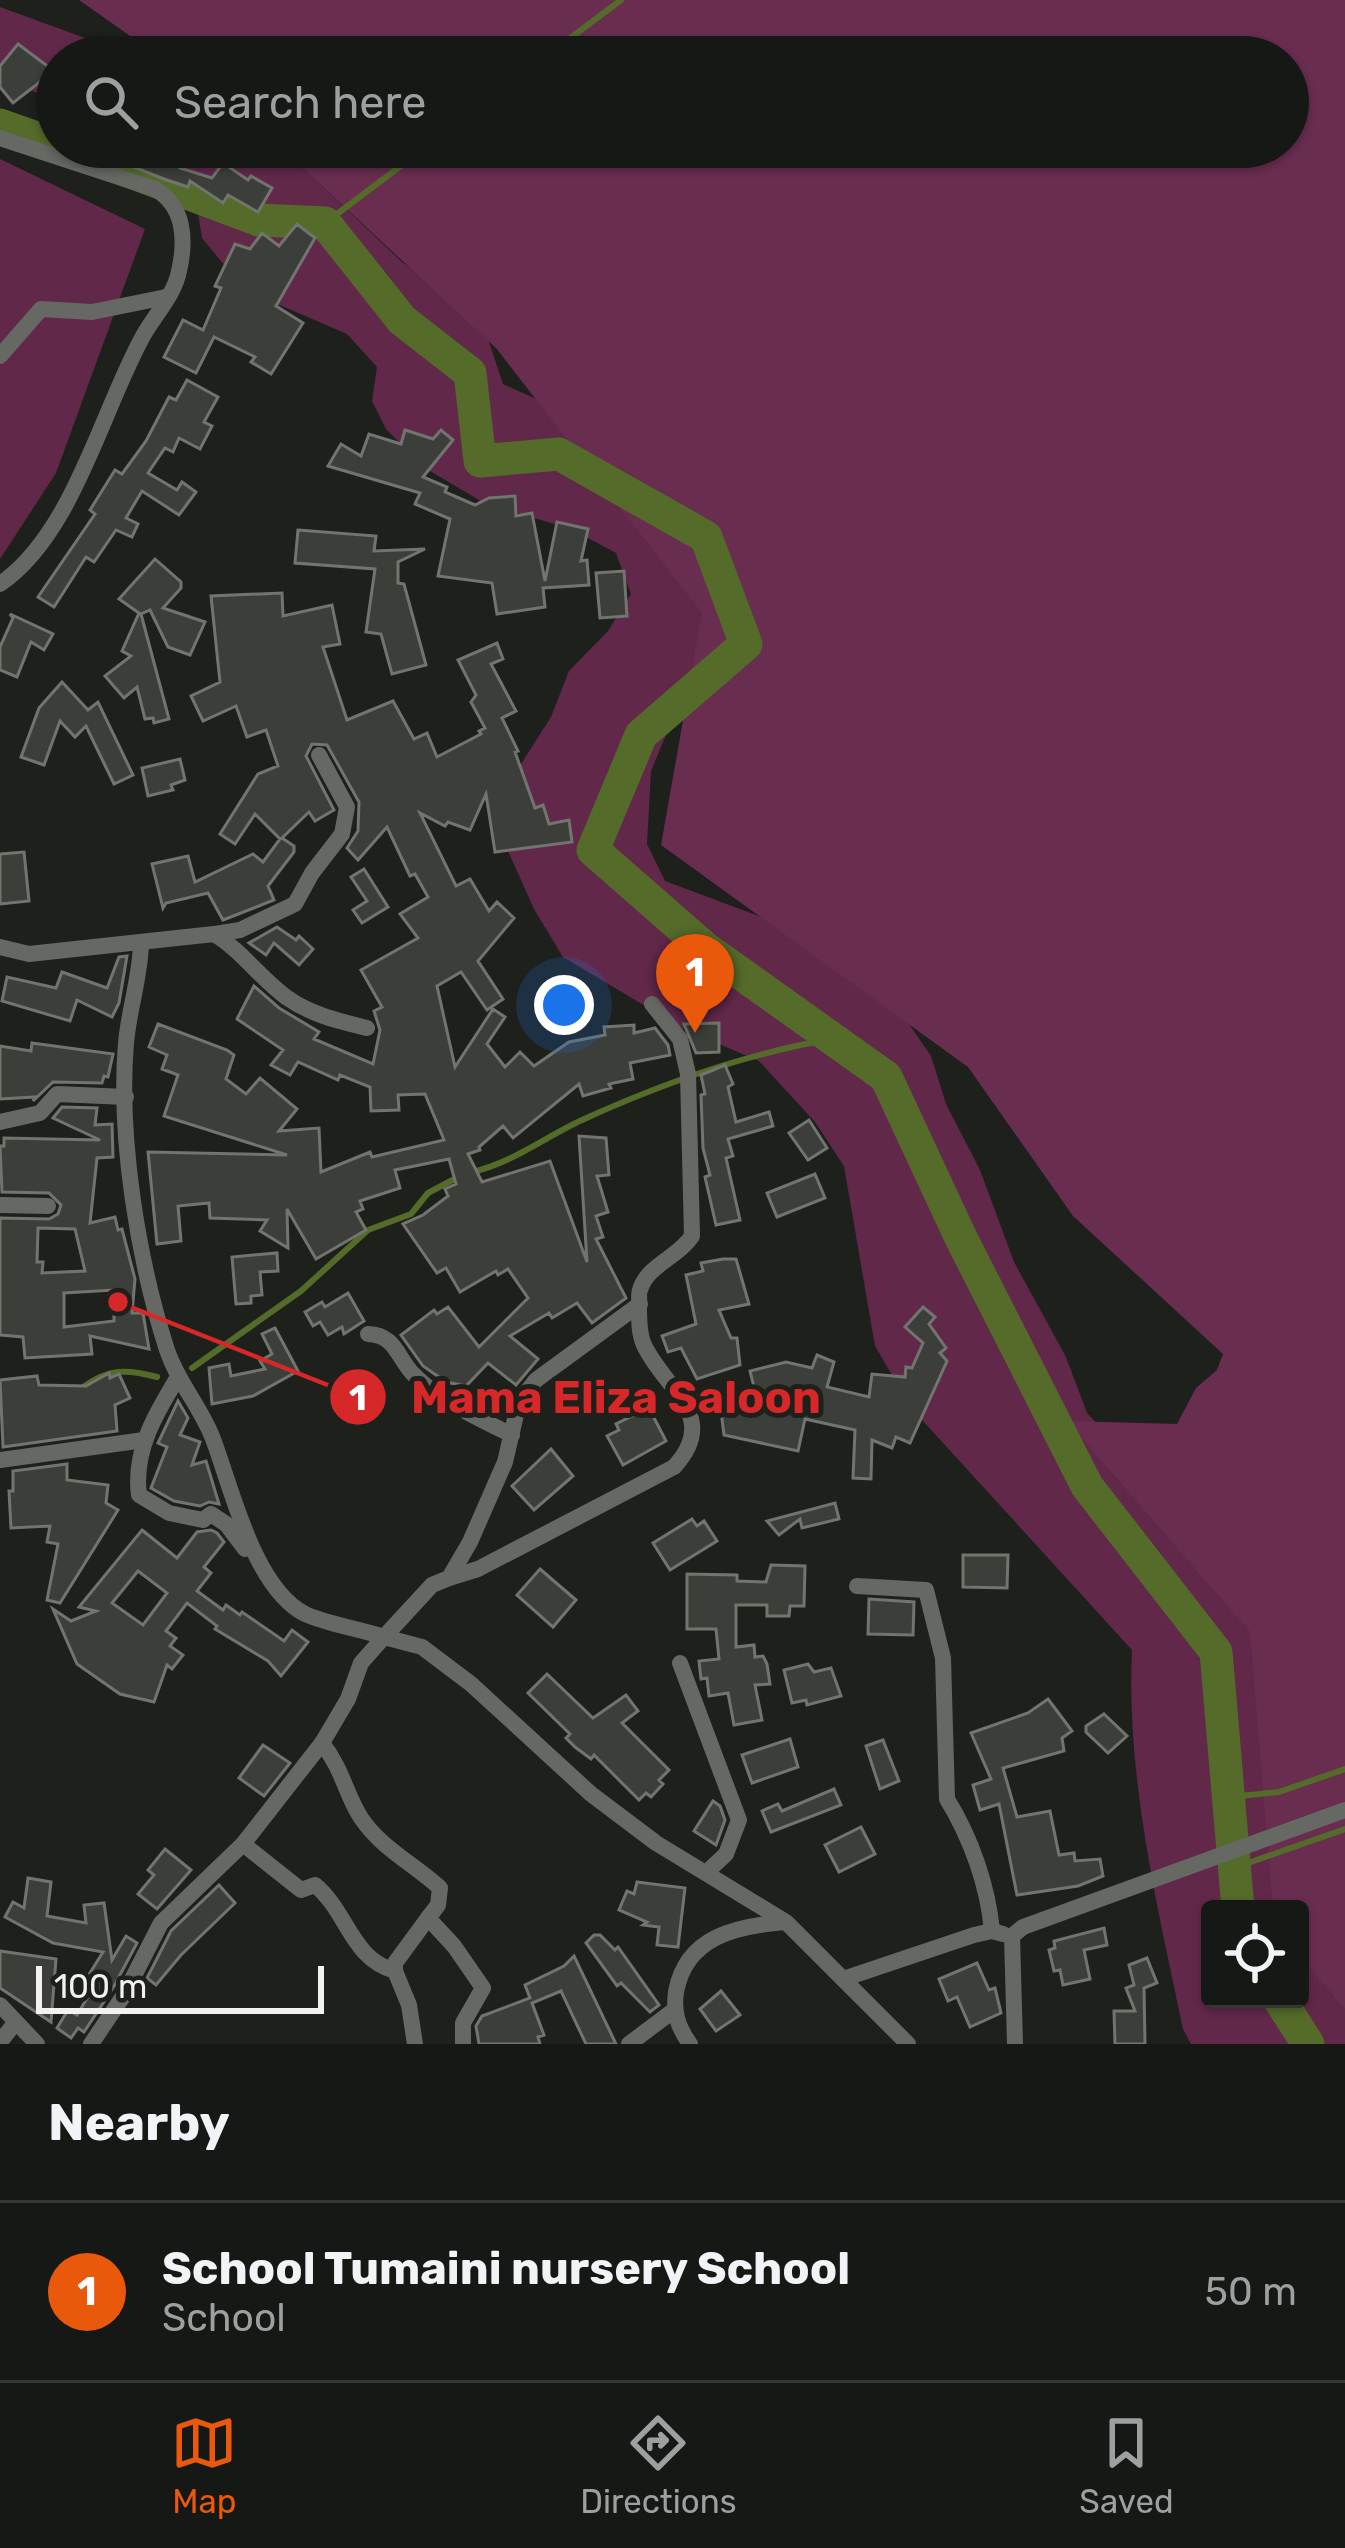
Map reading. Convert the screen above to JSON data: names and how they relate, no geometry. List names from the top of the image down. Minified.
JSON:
{"places":["Mama Eliza Saloon"],"scale_bar":"100 m","page":{"search":"Search here","pins":"1","scale":"100 m","heading":"Nearby","list":[{"mark":"1","name":"School Tumaini nursery School","note":"School","value":"50 m"}],"nav":["Map","Directions","Saved"]}}
